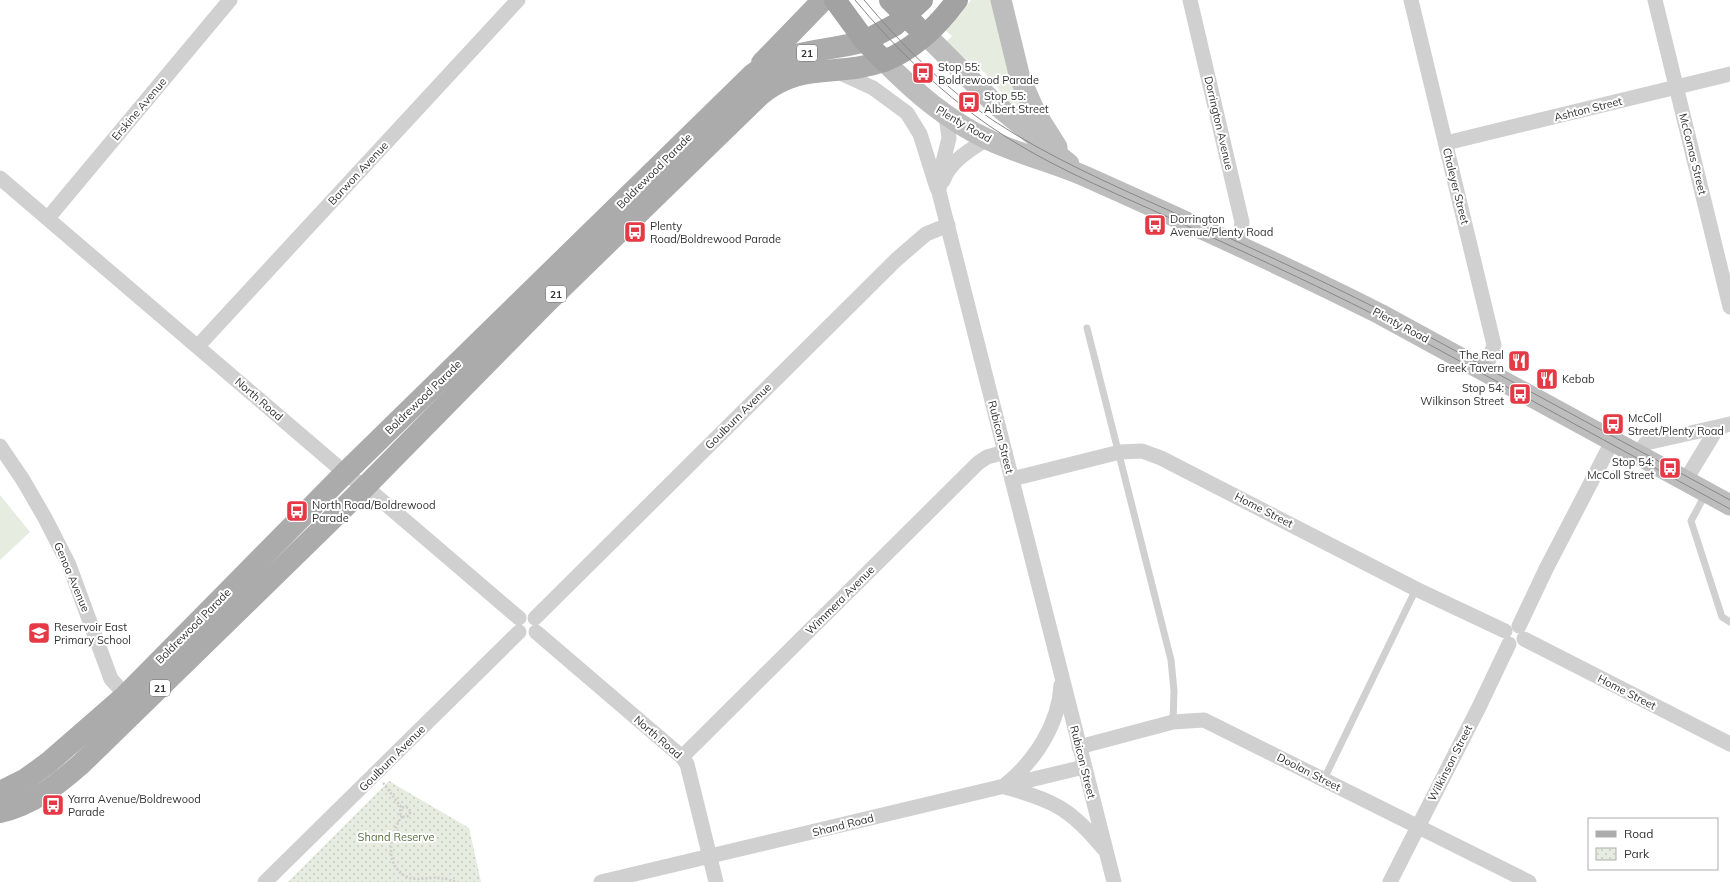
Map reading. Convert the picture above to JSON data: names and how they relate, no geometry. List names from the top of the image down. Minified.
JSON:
{"streets":{"highway":["21","Plenty Road"],"main road":["Boldrewood Parade"],"street":["Erskine Avenue","Ashton Street","Dorrington Avenue","McComas Street","Barwon Avenue","Chaleyer Street","North Road","Goulburn Avenue","Rubicon Street","Home Street","Genoa Avenue","Wimmera Avenue","Wilkinson Street","Doolan Street","Shand Road"]},"crossings":[["21","Plenty Road"],["21","Boldrewood Parade"],["Erskine Avenue","North Road"],["Ashton Street","McComas Street"],["Ashton Street","Chaleyer Street"],["Dorrington Avenue","Plenty Road"],["Plenty Road","Boldrewood Parade"],["Plenty Road","Chaleyer Street"],["Plenty Road","Rubicon Street"],["Boldrewood Parade","North Road"],["Boldrewood Parade","Rubicon Street"],["Boldrewood Parade","Genoa Avenue"],["Barwon Avenue","North Road"],["North Road","Goulburn Avenue"],["North Road","Wimmera Avenue"],["North Road","Shand Road"],["Goulburn Avenue","Rubicon Street"],["Rubicon Street","Home Street"],["Rubicon Street","Wimmera Avenue"],["Rubicon Street","Doolan Street"],["Rubicon Street","Shand Road"],["Home Street","Wilkinson Street"],["Wilkinson Street","Doolan Street"]],"parks":["Shand Reserve"],"places":{"bus stop":["Stop 55: Boldrewood Parade","Stop 55: Albert Street","Dorrington Avenue/Plenty Road","Plenty Road/Boldrewood Parade","Stop 54: Wilkinson Street","McColl Street/Plenty Road","Stop 54: McColl Street","North Road/Boldrewood Parade","Yarra Avenue/Boldrewood Parade"],"restaurant":["The Real Greek Tavern","Kebab"],"school or university":["Reservoir East Primary School"]},"legend":["Road","Park"]}
